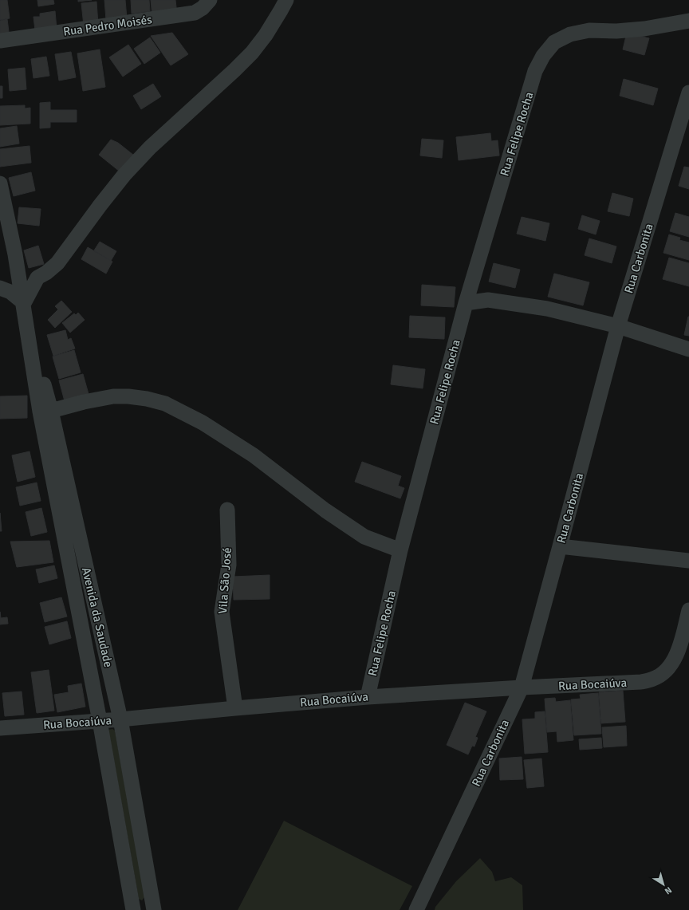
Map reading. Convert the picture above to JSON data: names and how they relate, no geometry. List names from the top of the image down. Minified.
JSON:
{"streets":{"street":["Rua Pedro Moisés","Rua Felipe Rocha","Rua Carbonita","Vila São José","Avenida da Saudade","Rua Bocaiúva"]},"crossings":[["Rua Felipe Rocha","Rua Bocaiúva"],["Rua Carbonita","Rua Bocaiúva"],["Vila São José","Rua Bocaiúva"],["Avenida da Saudade","Rua Bocaiúva"]],"north":"bottom right"}
